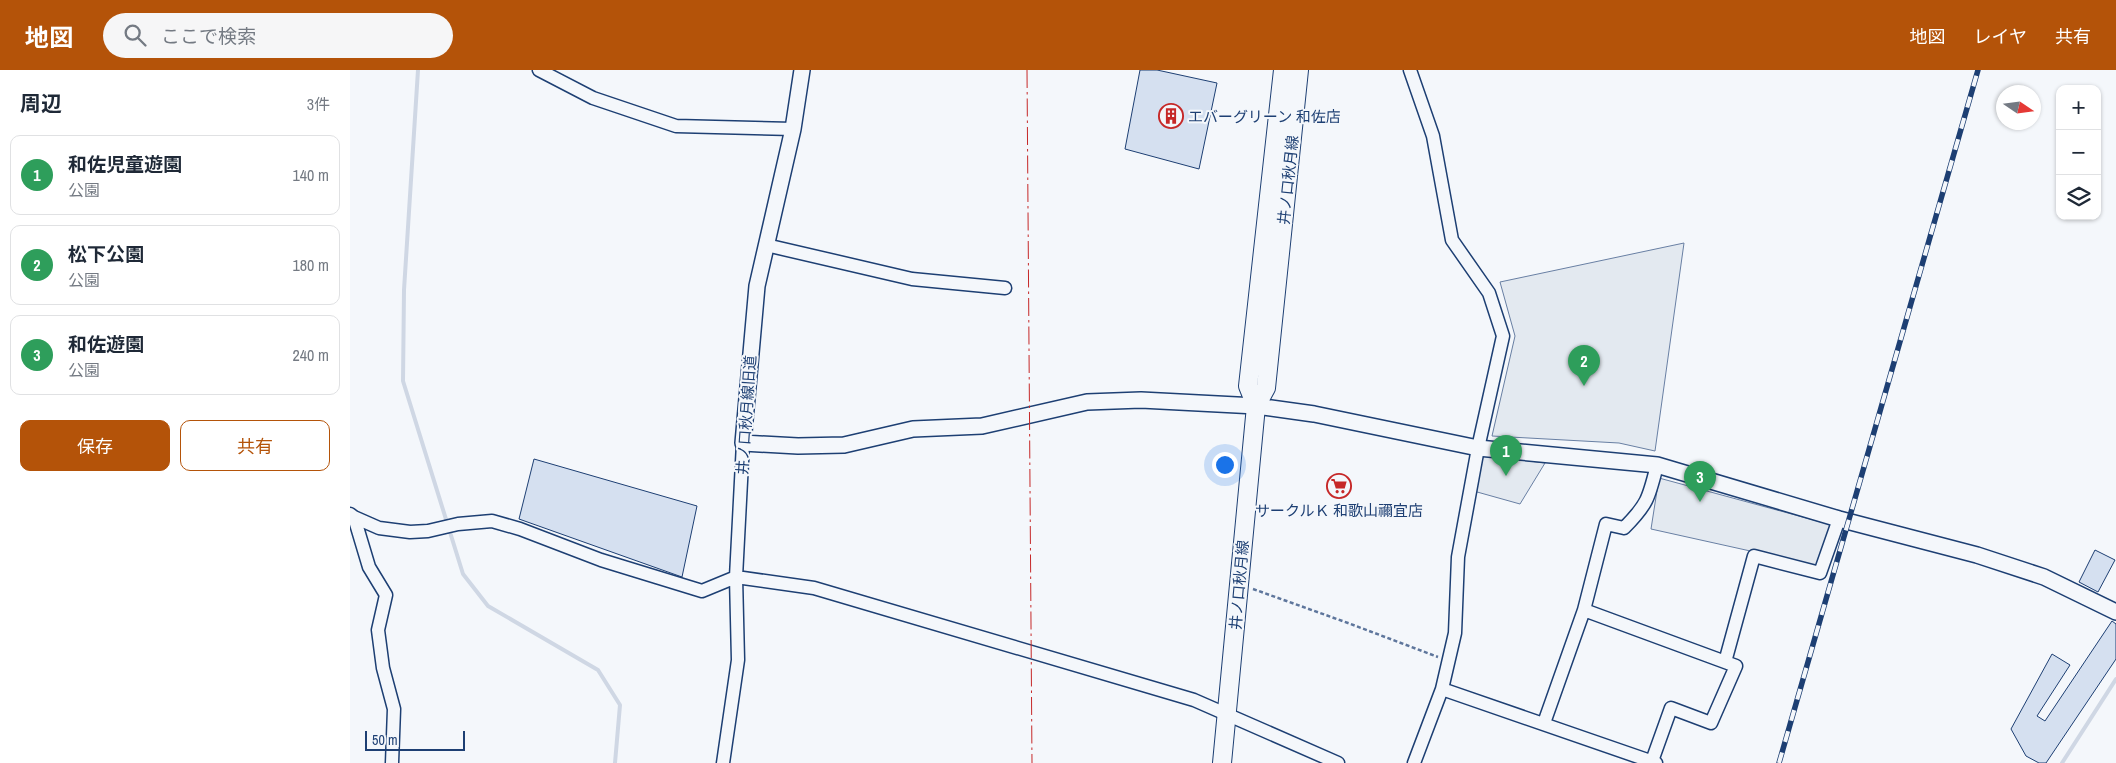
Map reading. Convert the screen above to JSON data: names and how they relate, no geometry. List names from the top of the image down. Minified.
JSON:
{"streets":{"main road":["井ノ口秋月線"],"street":["井ノ口秋月線旧道"]},"places":{"building":["エバーグリーン 和佐店"],"supermarket":["サークルＫ 和歌山禰宜店"]},"scale_bar":"50 m","north":"right","page":{"header":"地図","search":"ここで検索","nav":["地図","レイヤ","共有"],"heading":["周辺","3件"],"map_buttons":["+","−"],"list":[{"mark":"1","name":"和佐児童遊園","note":"公園","value":"140 m"},{"mark":"2","name":"松下公園","note":"公園","value":"180 m"},{"mark":"3","name":"和佐遊園","note":"公園","value":"240 m"}],"pins":["2","1","3"],"buttons":["保存","共有"],"scale":"50 m"}}
